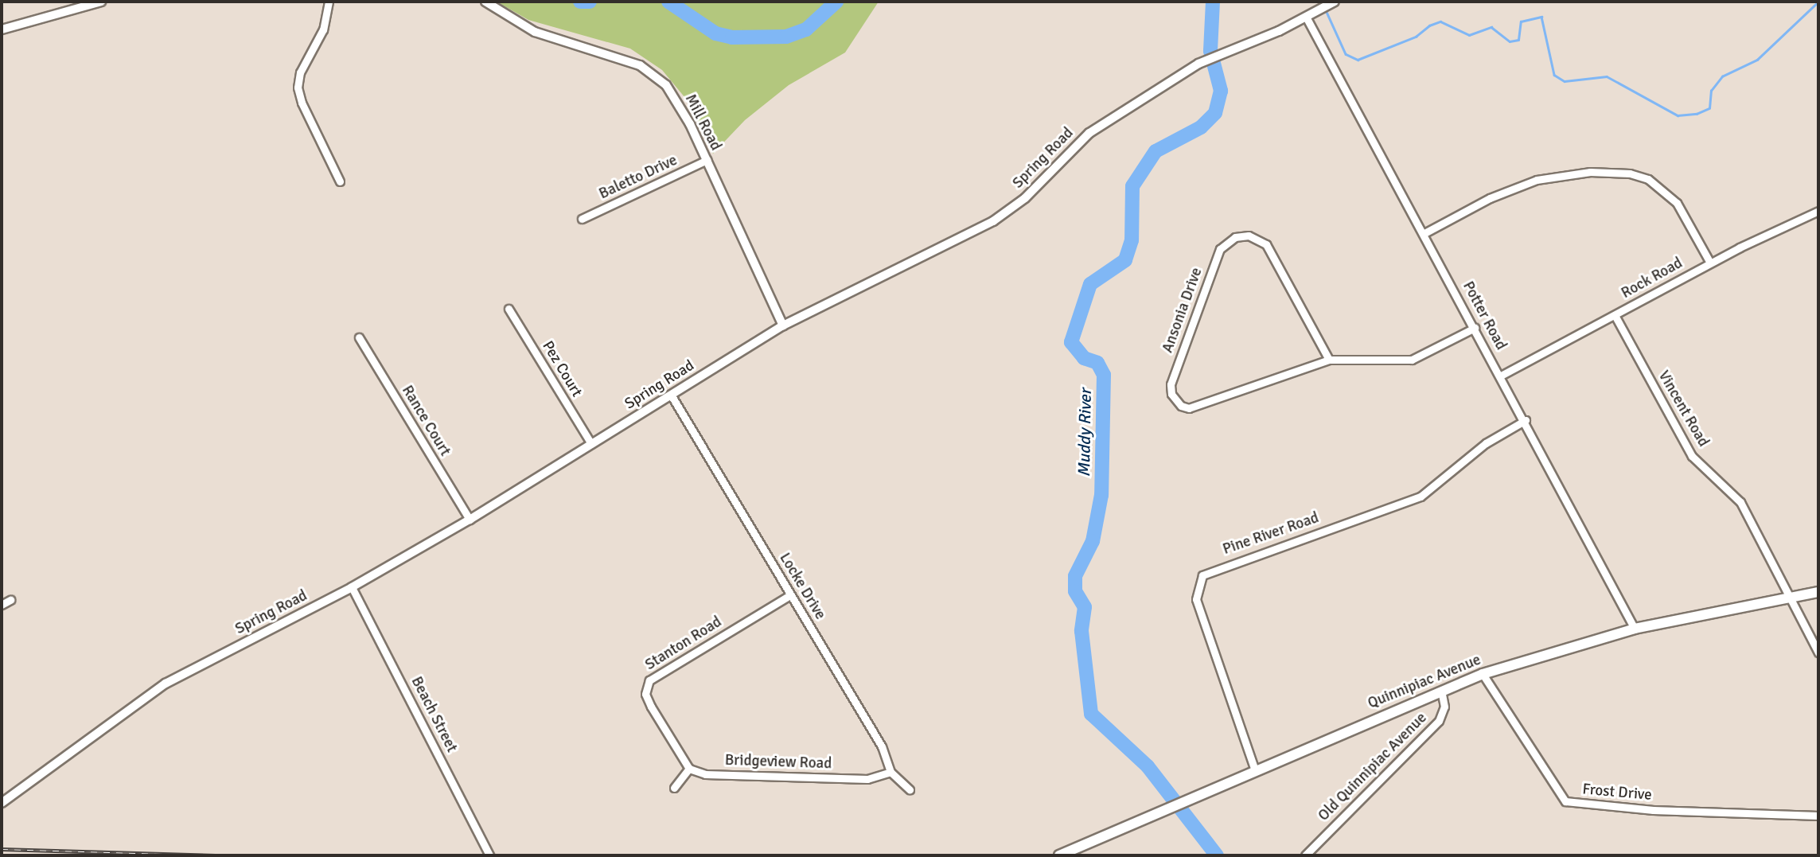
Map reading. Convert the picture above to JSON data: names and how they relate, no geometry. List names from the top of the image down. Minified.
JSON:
{"streets":{"main road":["Quinnipiac Avenue"],"street":["Mill Road","Spring Road","Baletto Drive","Rock Road","Ansonia Drive","Potter Road","Pez Court","Vincent Road","Rance Court","Pine River Road","Locke Drive","Stanton Road","Beach Street","Bridgeview Road","Old Quinnipiac Avenue","Frost Drive"]},"crossings":[["Mill Road","Spring Road"],["Mill Road","Baletto Drive"],["Spring Road","Potter Road"],["Spring Road","Pez Court"],["Spring Road","Rance Court"],["Spring Road","Locke Drive"],["Spring Road","Beach Street"],["Rock Road","Potter Road"],["Rock Road","Vincent Road"],["Ansonia Drive","Potter Road"],["Potter Road","Pine River Road"],["Potter Road","Quinnipiac Avenue"],["Vincent Road","Quinnipiac Avenue"],["Pine River Road","Quinnipiac Avenue"],["Locke Drive","Stanton Road"],["Locke Drive","Bridgeview Road"],["Stanton Road","Bridgeview Road"],["Quinnipiac Avenue","Old Quinnipiac Avenue"],["Quinnipiac Avenue","Frost Drive"]],"water":["Muddy River"]}
